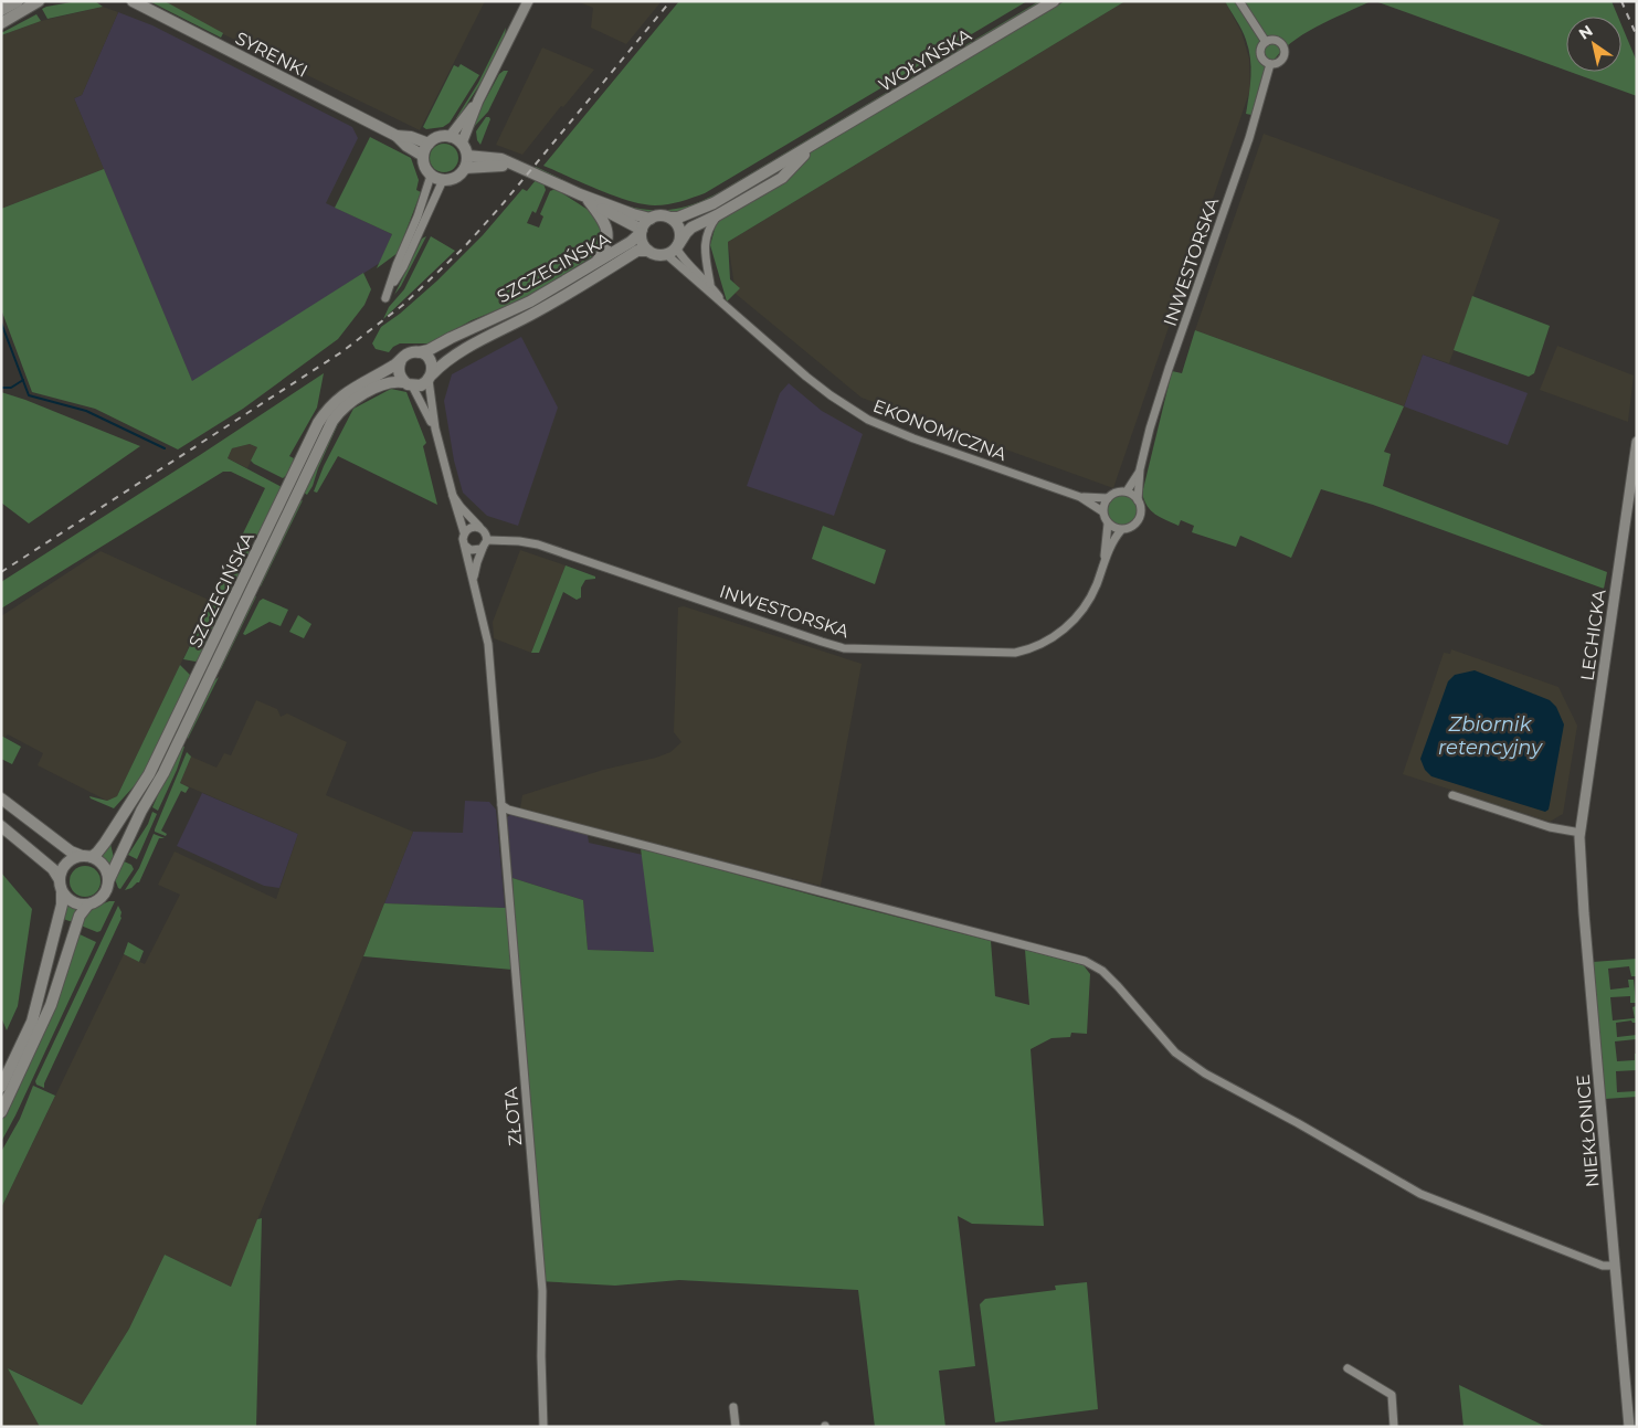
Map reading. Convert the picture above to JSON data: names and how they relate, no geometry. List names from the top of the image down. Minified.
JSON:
{"streets":{"main road":["SYRENKI","WOŁYŃSKA","SZCZECIŃSKA"],"street":["INWESTORSKA","EKONOMICZNA","LECHICKA","ZŁOTA","NIEKŁONICE"]},"crossings":[["WOŁYŃSKA","SZCZECIŃSKA"],["WOŁYŃSKA","EKONOMICZNA"],["INWESTORSKA","EKONOMICZNA"],["INWESTORSKA","ZŁOTA"],["SZCZECIŃSKA","EKONOMICZNA"],["LECHICKA","NIEKŁONICE"]],"water":["Zbiornik retencyjny"],"north":"top left"}
